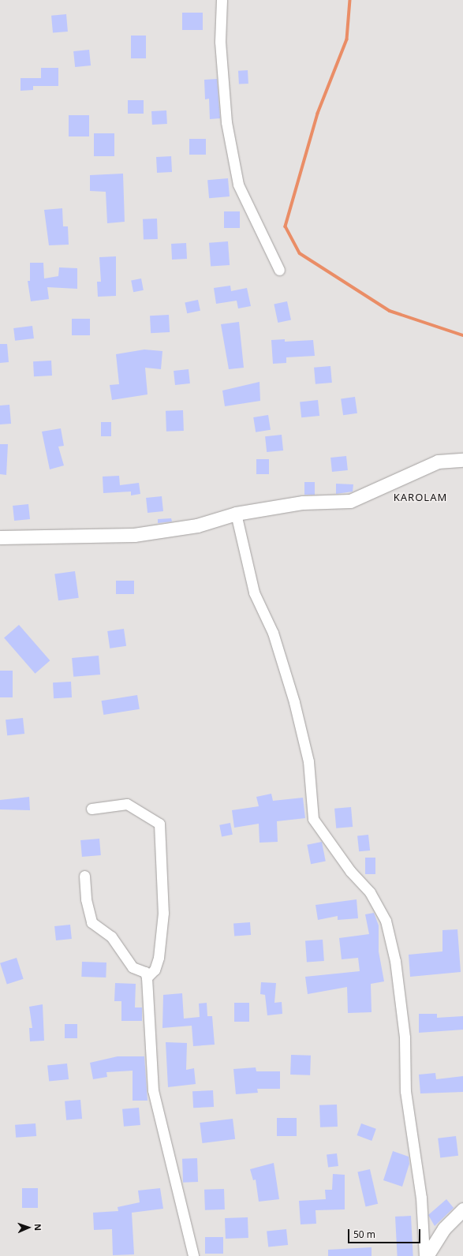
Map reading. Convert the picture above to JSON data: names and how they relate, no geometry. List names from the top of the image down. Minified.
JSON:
{"districts":["KAROLAM"],"scale_bar":"50 m","north":"right"}
